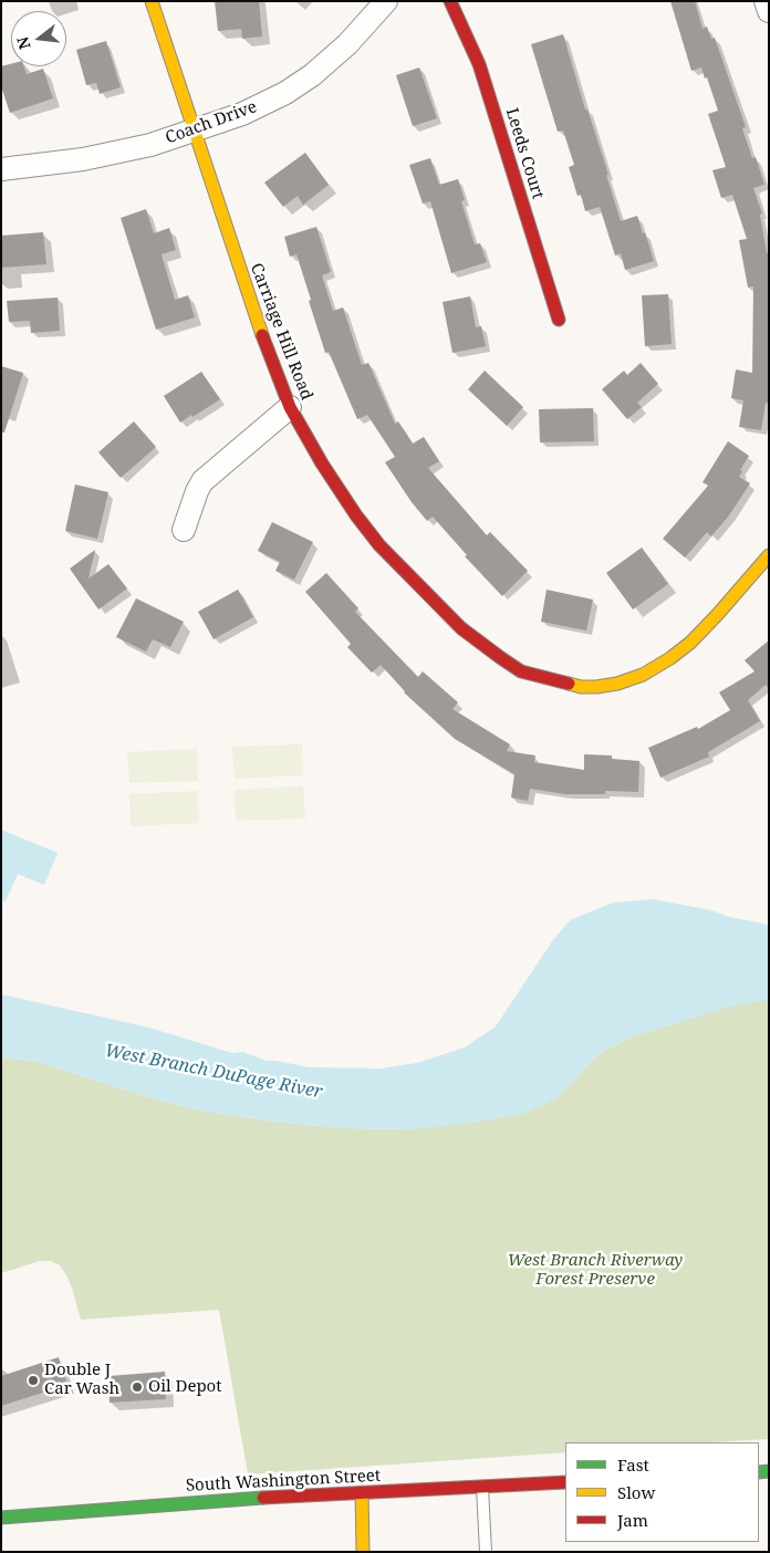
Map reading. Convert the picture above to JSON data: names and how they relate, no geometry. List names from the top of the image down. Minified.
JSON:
{"streets":{"street":["Coach Drive","Leeds Court","Carriage Hill Road","South Washington Street"]},"crossings":[["Coach Drive","Carriage Hill Road"]],"water":["West Branch DuPage River"],"parks":["West Branch Riverway Forest Preserve"],"places":["Double J Car Wash","Oil Depot"],"legend":["Fast","Slow","Jam"],"north":"left"}
